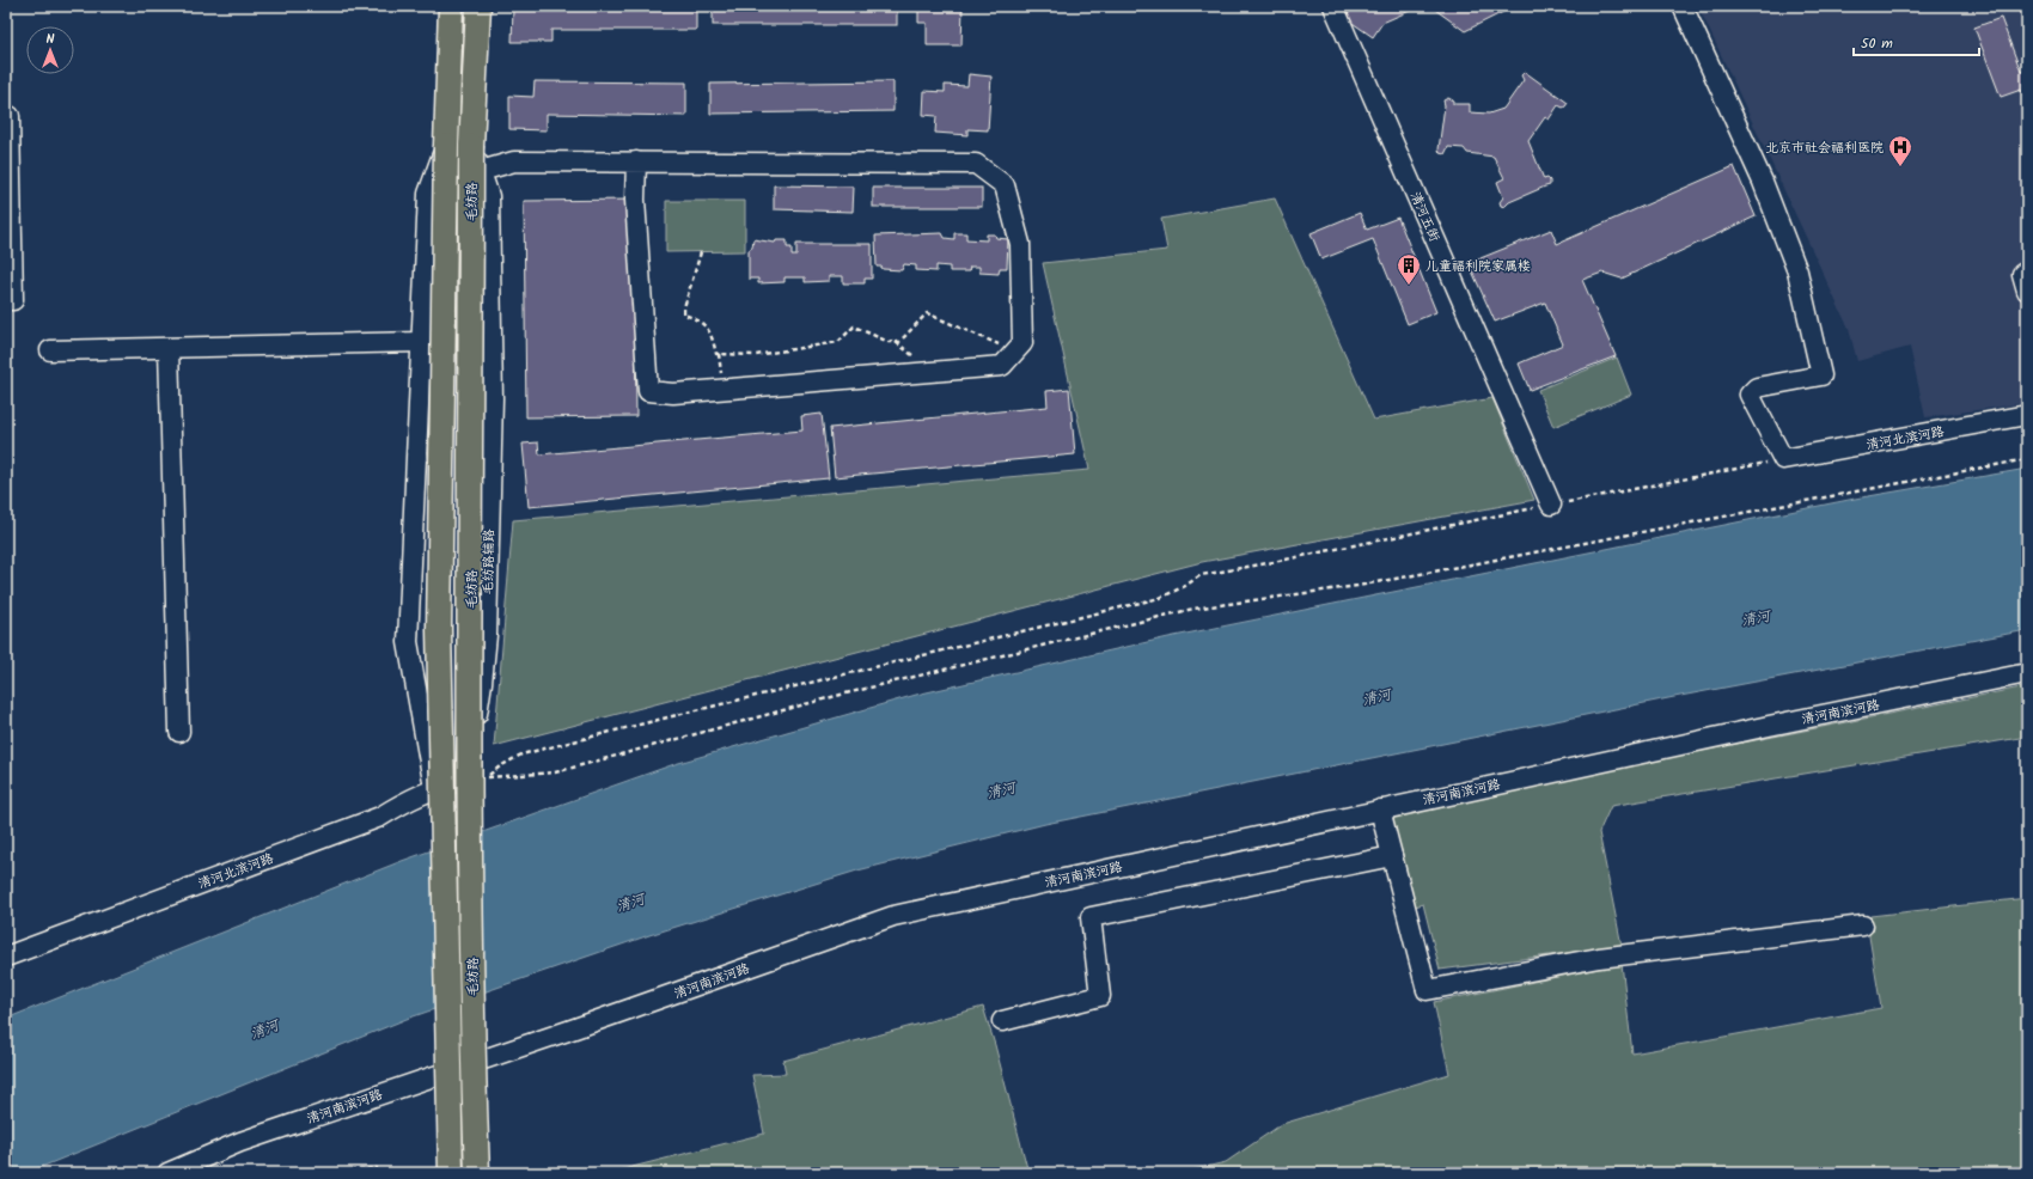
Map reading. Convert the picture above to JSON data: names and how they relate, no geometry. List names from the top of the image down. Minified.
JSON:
{"streets":{"main road":["毛纺路"],"street":["清河五街","清河北滨河路","毛纺路辅路","清河南滨河路"]},"crossings":[["毛纺路","毛纺路辅路"],["清河北滨河路","毛纺路辅路"],["毛纺路辅路","清河南滨河路"]],"water":["清河"],"places":{"hospital":["北京市社会福利医院"],"building":["儿童福利院家属楼"]},"scale_bar":"50 m","north":"top"}
